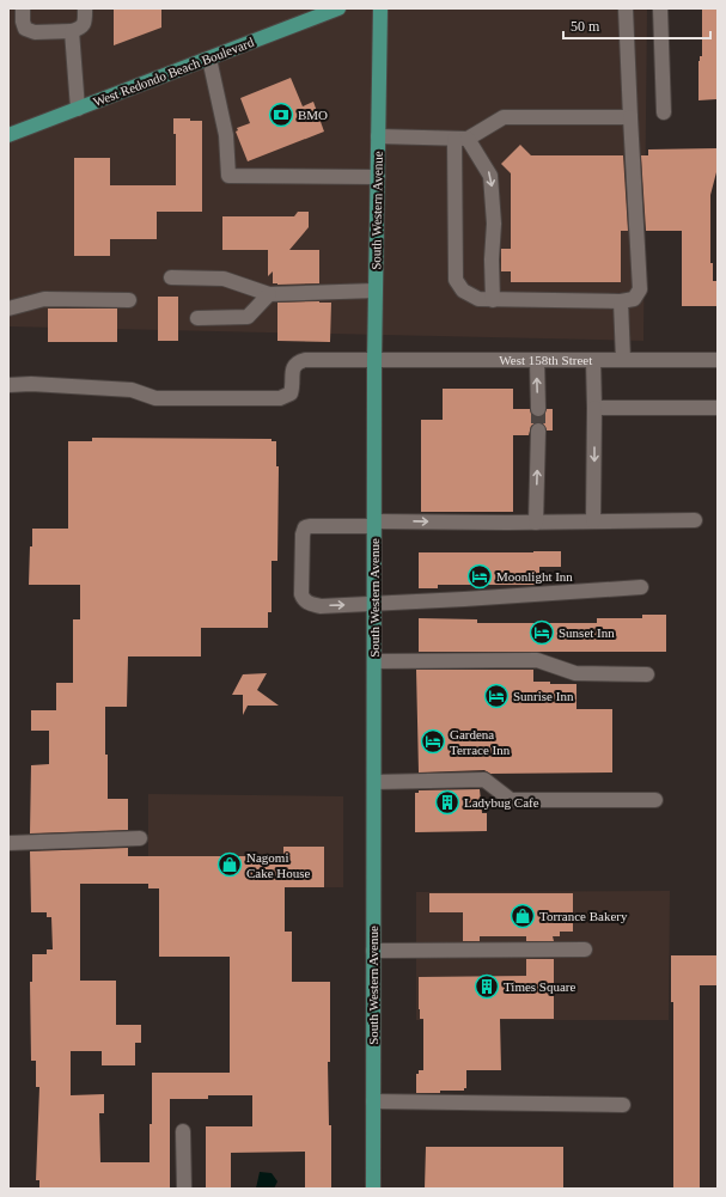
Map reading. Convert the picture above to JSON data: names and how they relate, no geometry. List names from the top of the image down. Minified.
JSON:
{"streets":{"main road":["West Redondo Beach Boulevard","South Western Avenue"],"street":["West 158th Street"]},"crossings":[["South Western Avenue","West 158th Street"]],"places":{"bank":["BMO"],"hotel":["Moonlight Inn","Sunset Inn","Sunrise Inn","Gardena Terrace Inn"],"building":["Ladybug Cafe","Times Square"],"shop":["Nagomi Cake House","Torrance Bakery"]},"scale_bar":"50 m"}
